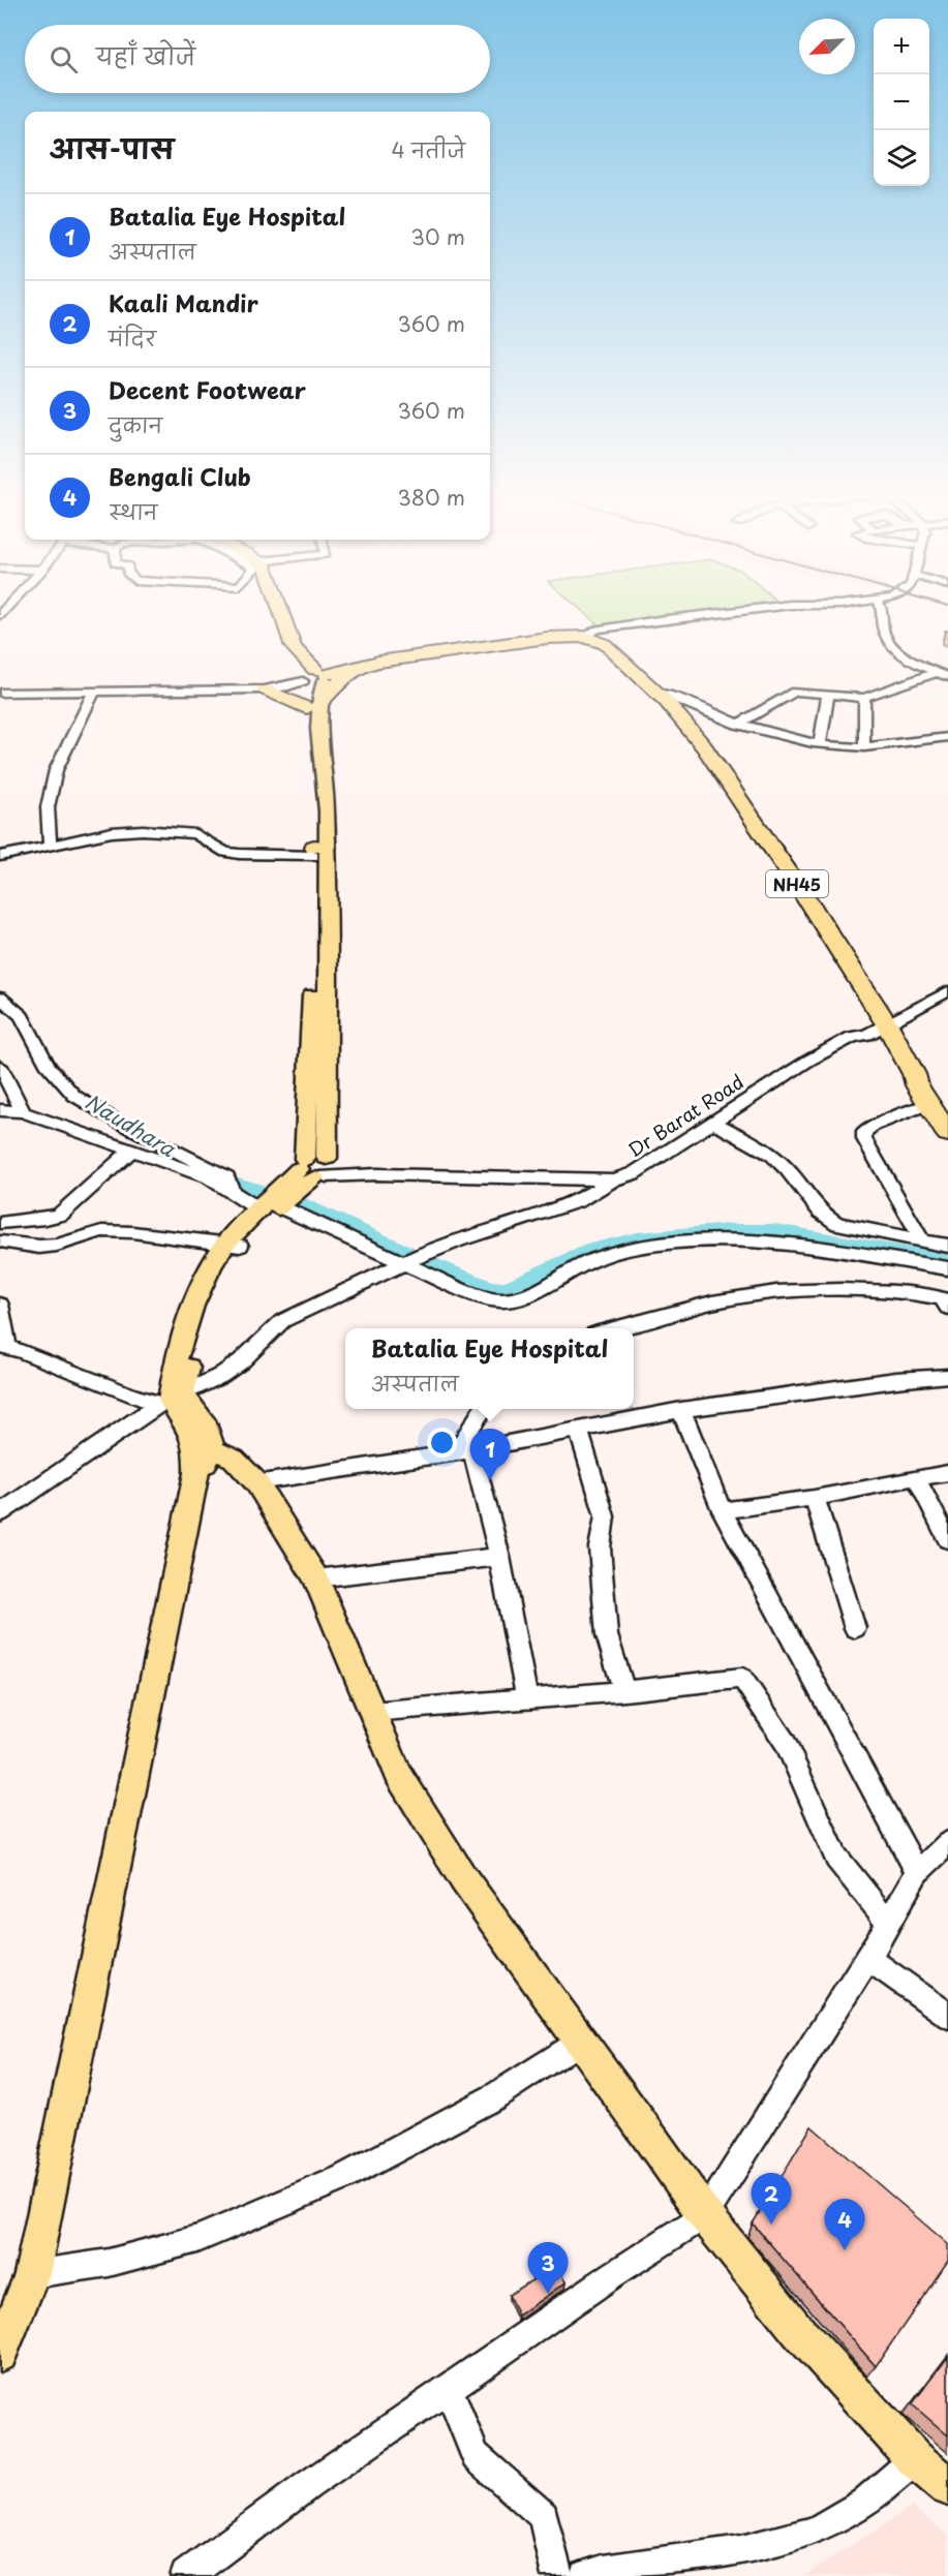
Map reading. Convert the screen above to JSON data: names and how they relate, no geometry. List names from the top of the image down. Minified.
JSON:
{"streets":{"highway":["NH45"],"street":["Dr Barat Road"]},"crossings":[["NH45","Dr Barat Road"]],"water":["Naudhara"],"north":"bottom left","page":{"map_buttons":["+","−"],"search":"यहाँ खोजें","heading":["आस-पास","4 नतीजे"],"list":[{"mark":"1","name":"Batalia Eye Hospital","note":"अस्पताल","value":"30 m"},{"mark":"2","name":"Kaali Mandir","note":"मंदिर","value":"360 m"},{"mark":"3","name":"Decent Footwear","note":"दुकान","value":"360 m"},{"mark":"4","name":"Bengali Club","note":"स्थान","value":"380 m"}],"popup":["Batalia Eye Hospital","अस्पताल"],"pins":["1","2","4","3"]}}
